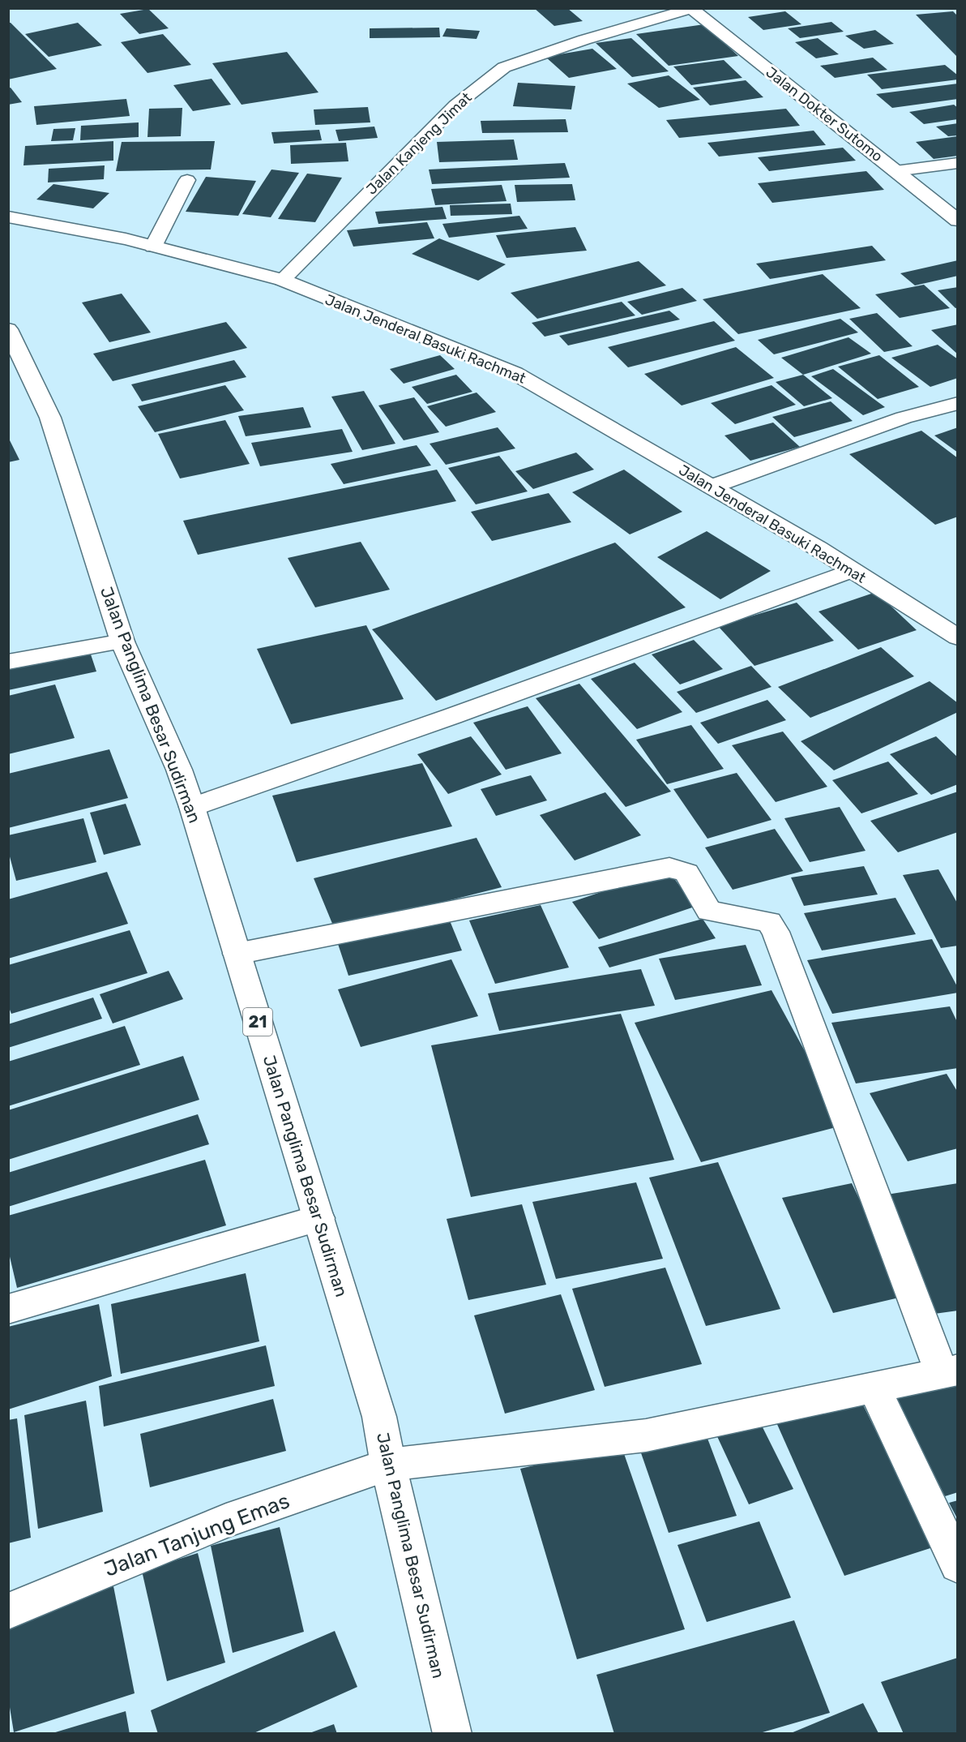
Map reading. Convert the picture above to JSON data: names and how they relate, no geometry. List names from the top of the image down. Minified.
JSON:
{"streets":{"main road":["Jalan Dokter Sutomo","Jalan Kanjeng Jimat","Jalan Jenderal Basuki Rachmat","Jalan Panglima Besar Sudirman","21","Jalan Tanjung Emas"]},"crossings":[["Jalan Dokter Sutomo","Jalan Kanjeng Jimat"],["Jalan Kanjeng Jimat","Jalan Jenderal Basuki Rachmat"],["Jalan Panglima Besar Sudirman","Jalan Tanjung Emas"]]}
